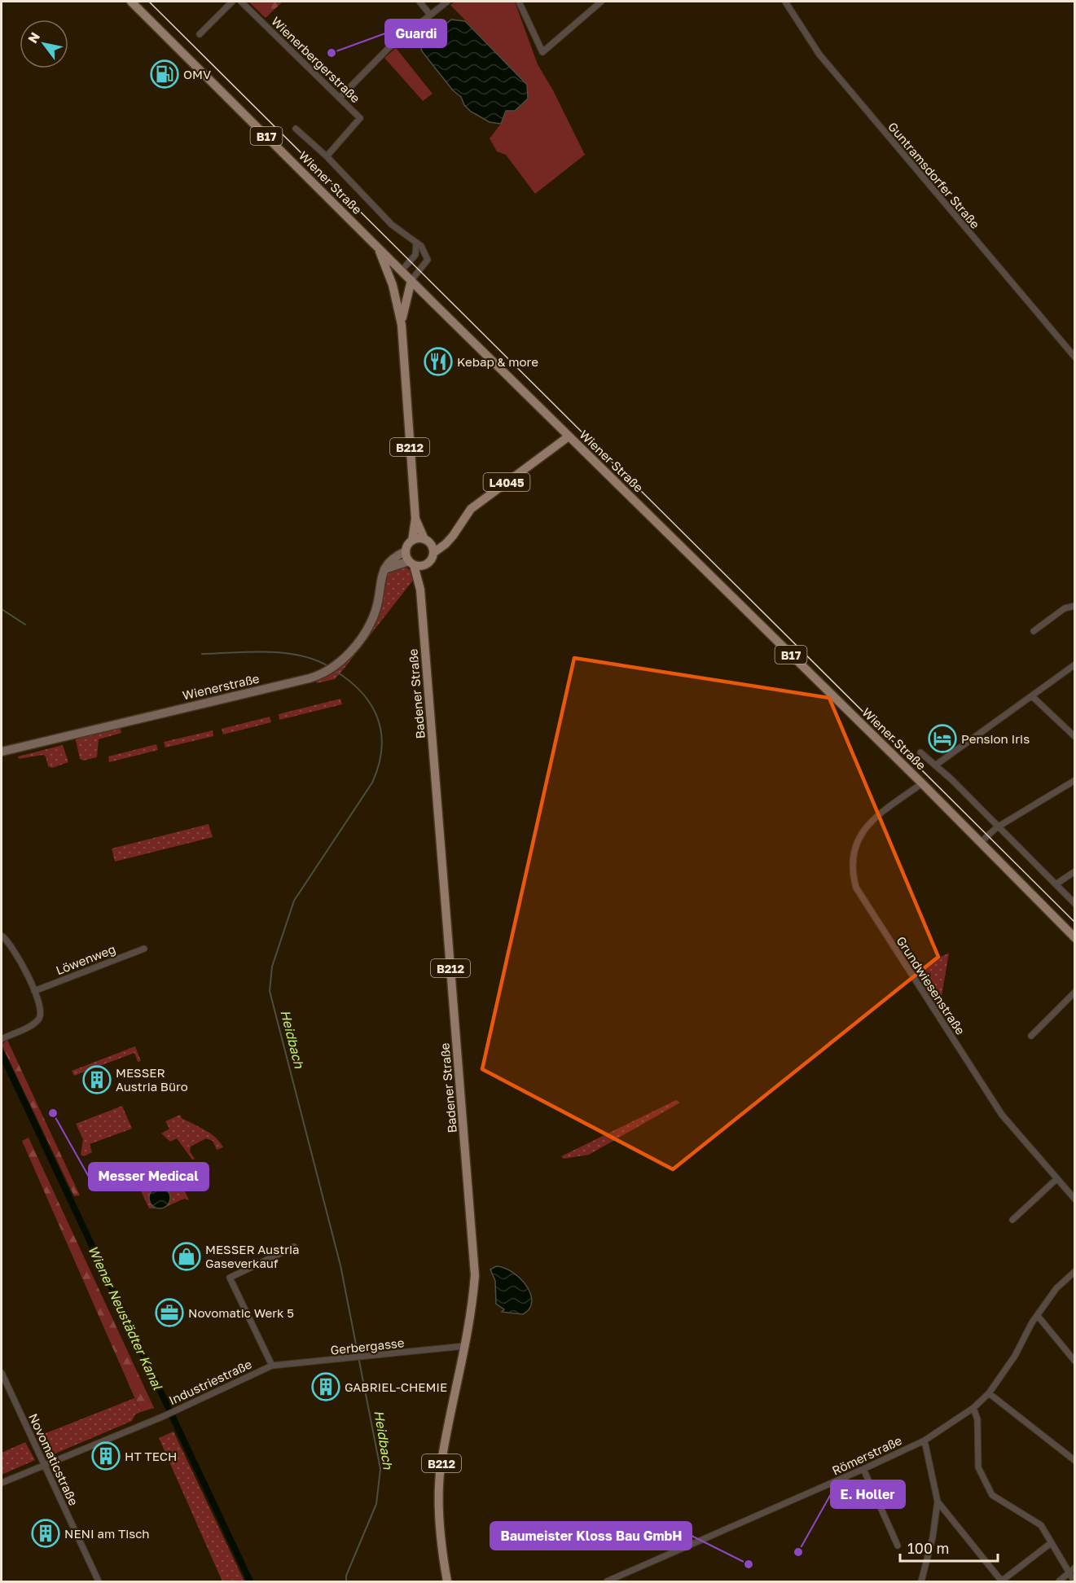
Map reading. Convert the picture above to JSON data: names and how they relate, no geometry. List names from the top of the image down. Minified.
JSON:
{"streets":{"main road":["B17","Wiener Straße","B212","L4045","Badener Straße"],"street":["Wienerbergerstraße","Guntramsdorfer Straße","Wienerstraße","Löwenweg","Grundwiesenstraße","Gerbergasse","Industriestraße","Römerstraße","Novomaticstraße"]},"crossings":[["Wiener Straße","B212"],["Wiener Straße","L4045"],["Wiener Straße","Grundwiesenstraße"],["B212","L4045"],["B212","Badener Straße"],["L4045","Badener Straße"],["Badener Straße","Gerbergasse"],["Gerbergasse","Industriestraße"],["Industriestraße","Novomaticstraße"]],"water":["Heidbach","Wiener Neustädter Kanal"],"places":{"other":["Guardi","Messer Medical","E. Holler","Baumeister Kloss Bau GmbH"],"fuel station":["OMV"],"restaurant":["Kebap & more"],"hotel":["Pension Iris"],"building":["MESSER Austria Büro","GABRIEL-CHEMIE","HT TECH","NENI am Tisch"],"shop":["MESSER Austria Gaseverkauf"],"office":["Novomatic Werk 5"]},"scale_bar":"100 m","north":"top left"}
